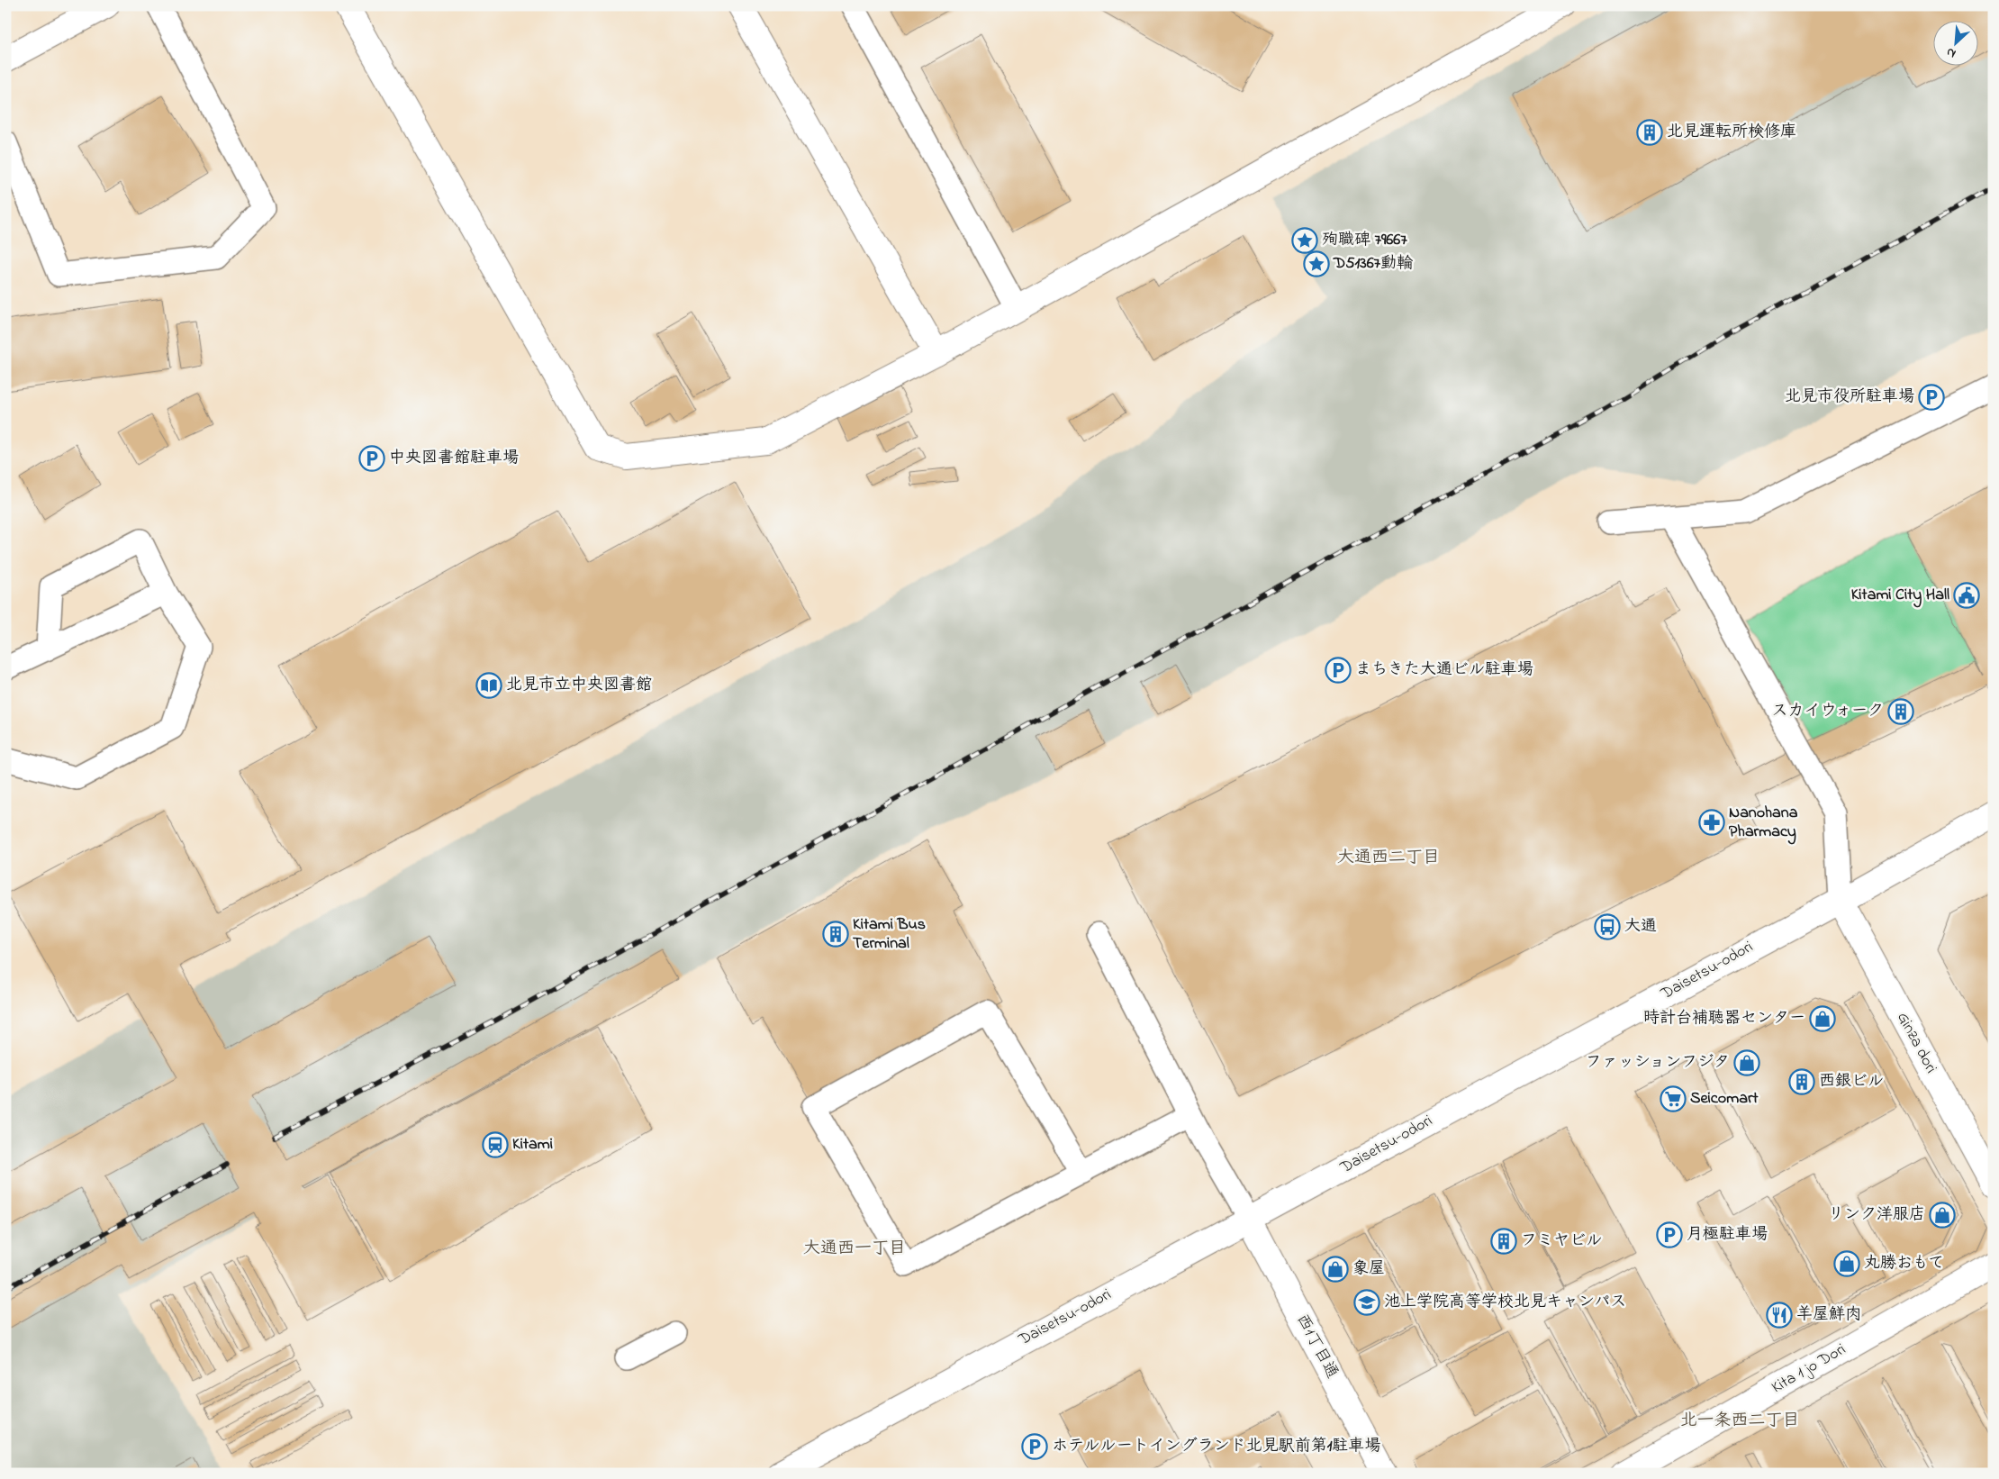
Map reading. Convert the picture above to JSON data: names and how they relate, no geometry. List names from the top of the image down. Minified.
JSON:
{"streets":{"main road":["Daisetsu-odori","Ginza dori","西1丁目通","Kita 1 jo Dori"]},"crossings":[["Daisetsu-odori","Ginza dori"],["Daisetsu-odori","西1丁目通"]],"districts":["大通西二丁目","大通西一丁目","北一条西二丁目"],"places":{"building":["北見運転所検修庫","スカイウォーク","Kitami Bus Terminal","西銀ビル","フミヤビル"],"place":["殉職碑 79667","D51367動輪"],"parking":["北見市役所駐車場","中央図書館駐車場","まちきた大通ビル駐車場","月極駐車場","ホテルルートイングランド北見駅前第1駐車場"],"public building":["Kitami City Hall"],"library":["北見市立中央図書館"],"pharmacy":["Nanohana Pharmacy"],"bus stop":["大通"],"shop":["時計台補聴器センター","ファッションフジタ","リンク洋服店","丸勝おもて","象屋"],"supermarket":["Seicomart"],"station":["Kitami"],"school or university":["池上学院高等学校北見キャンパス"],"restaurant":["羊屋鮮肉"]},"north":"bottom left"}
